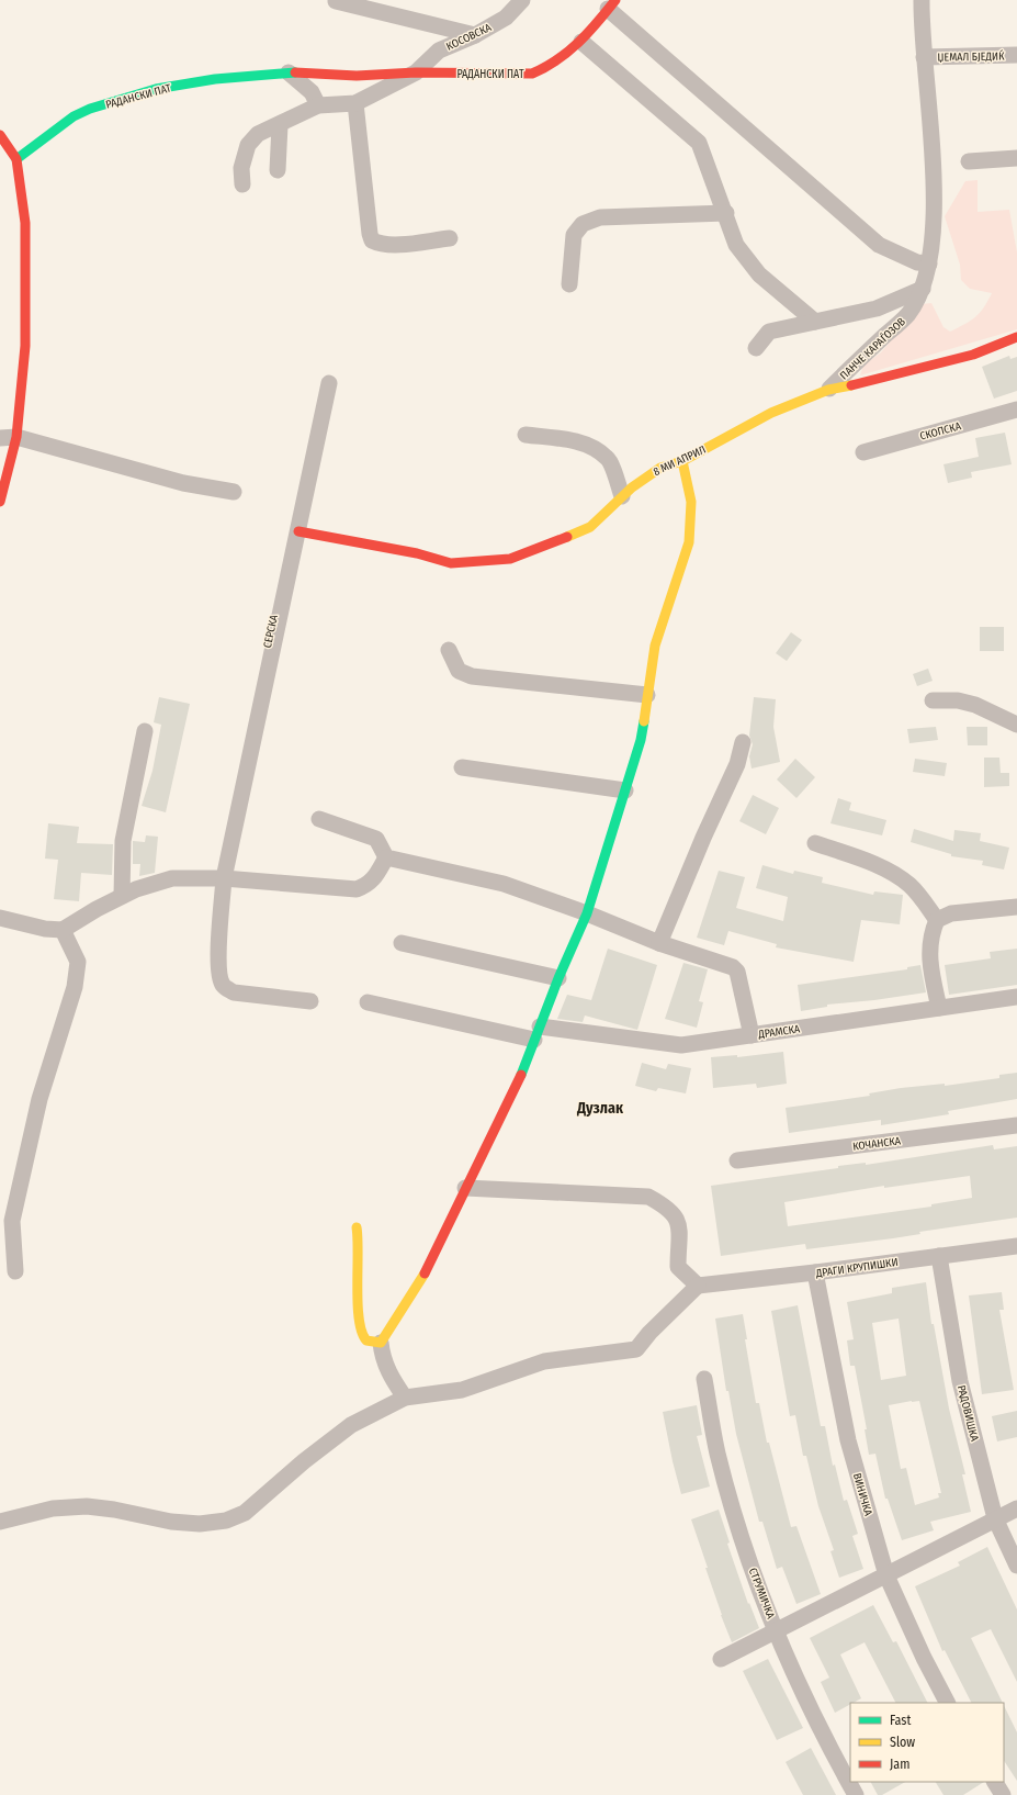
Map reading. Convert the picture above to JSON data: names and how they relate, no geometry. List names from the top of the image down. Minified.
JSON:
{"streets":{"street":["КОСОВСКА","ЏЕМАЛ БЈЕДИЌ","РАДАНСКИ ПАТ","ПАНЧЕ КАРАЃОЗОВ","СКОПСКА","8 МИ АПРИЛ","СЕРСКА","ДРАМСКА","КОЧАНСКА","ДРАГИ КРУПИШКИ","РАДОВИШКА","ВИНИЧКА","СТРУМИЧКА"]},"crossings":[["КОСОВСКА","РАДАНСКИ ПАТ"],["ЏЕМАЛ БЈЕДИЌ","ПАНЧЕ КАРАЃОЗОВ"],["ПАНЧЕ КАРАЃОЗОВ","8 МИ АПРИЛ"],["8 МИ АПРИЛ","СЕРСКА"],["ДРАГИ КРУПИШКИ","РАДОВИШКА"],["ДРАГИ КРУПИШКИ","ВИНИЧКА"]],"districts":["Дузлак"],"legend":["Fast","Slow","Jam"]}
